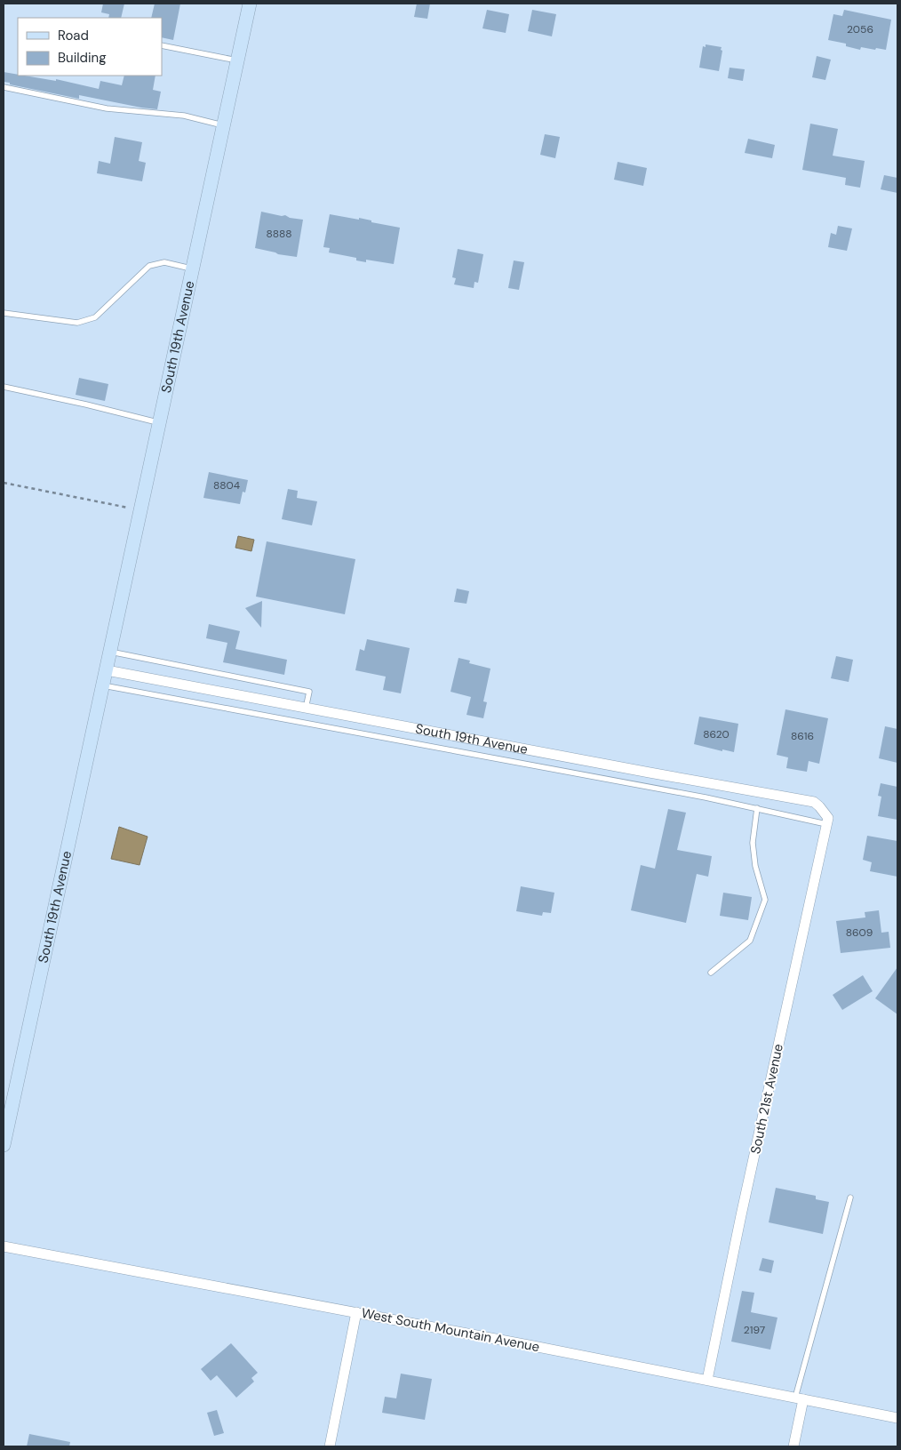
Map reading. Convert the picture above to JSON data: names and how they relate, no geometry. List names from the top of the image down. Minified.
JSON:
{"streets":{"main road":["South 19th Avenue"],"street":["South 21st Avenue","West South Mountain Avenue"]},"crossings":[["South 19th Avenue","South 21st Avenue"],["South 21st Avenue","West South Mountain Avenue"]],"house_numbers":["2056","8888","8804","8620","8616","8609","2197"],"legend":["Road","Building"]}
